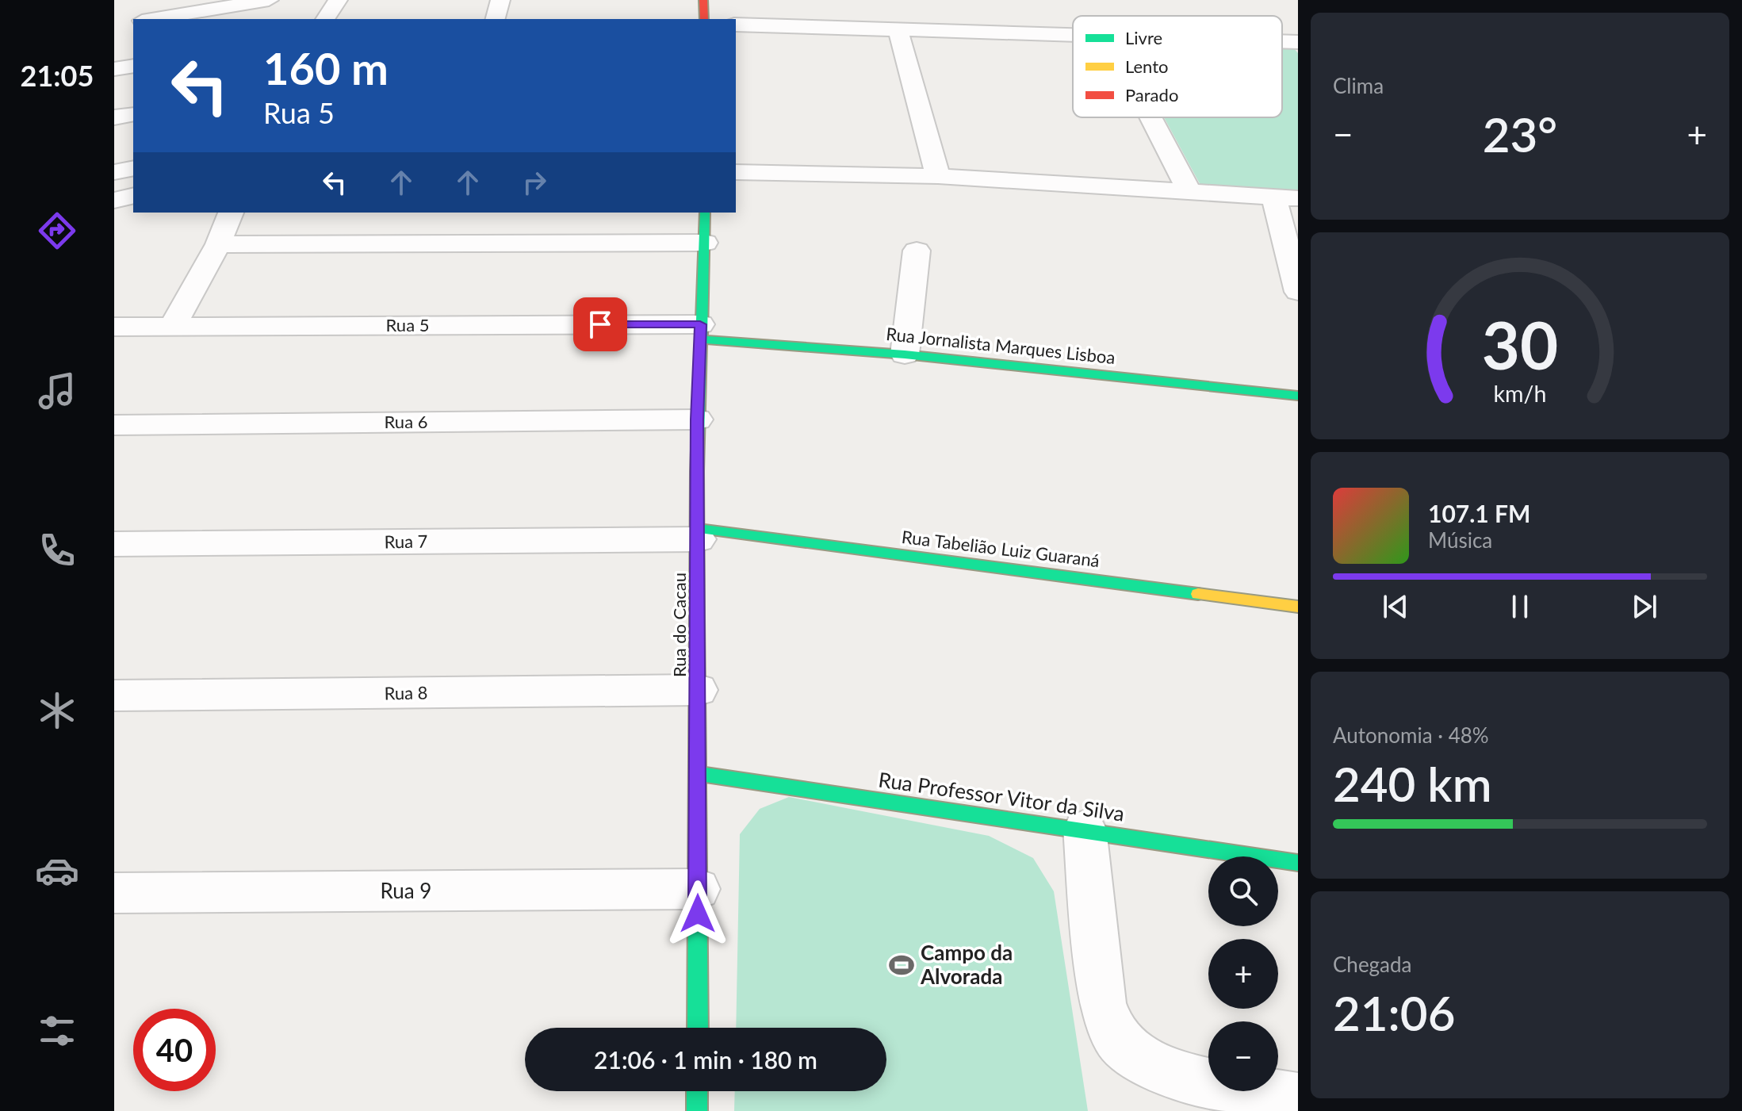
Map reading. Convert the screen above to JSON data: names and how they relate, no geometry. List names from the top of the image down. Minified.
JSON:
{"streets":{"street":["Rua 5","Rua Jornalista Marques Lisboa","Rua 6","Rua 7","Rua Tabelião Luiz Guaraná","Rua do Cacau","Rua 8","Rua Professor Vitor da Silva","Rua 9"]},"crossings":[["Rua 5","Rua Jornalista Marques Lisboa"],["Rua 5","Rua do Cacau"],["Rua Jornalista Marques Lisboa","Rua do Cacau"],["Rua 6","Rua do Cacau"],["Rua 7","Rua Tabelião Luiz Guaraná"],["Rua 7","Rua do Cacau"],["Rua Tabelião Luiz Guaraná","Rua do Cacau"],["Rua do Cacau","Rua 8"],["Rua do Cacau","Rua Professor Vitor da Silva"],["Rua do Cacau","Rua 9"]],"places":{"sports":["Campo da Alvorada"]},"legend":["Livre","Lento","Parado"],"page":{"tabs":"21:05","tile":["Clima",["Autonomia · 48%","240 km"],["Chegada","21:06"]],"turn":["160 m","Rua 5"],"heat":["−","23°","+"],"song":["107.1 FM","Música"],"map_buttons":["+","−"],"limit":"40","trip":"21:06 · 1 min · 180 m","gauge":["30","km/h"]}}
